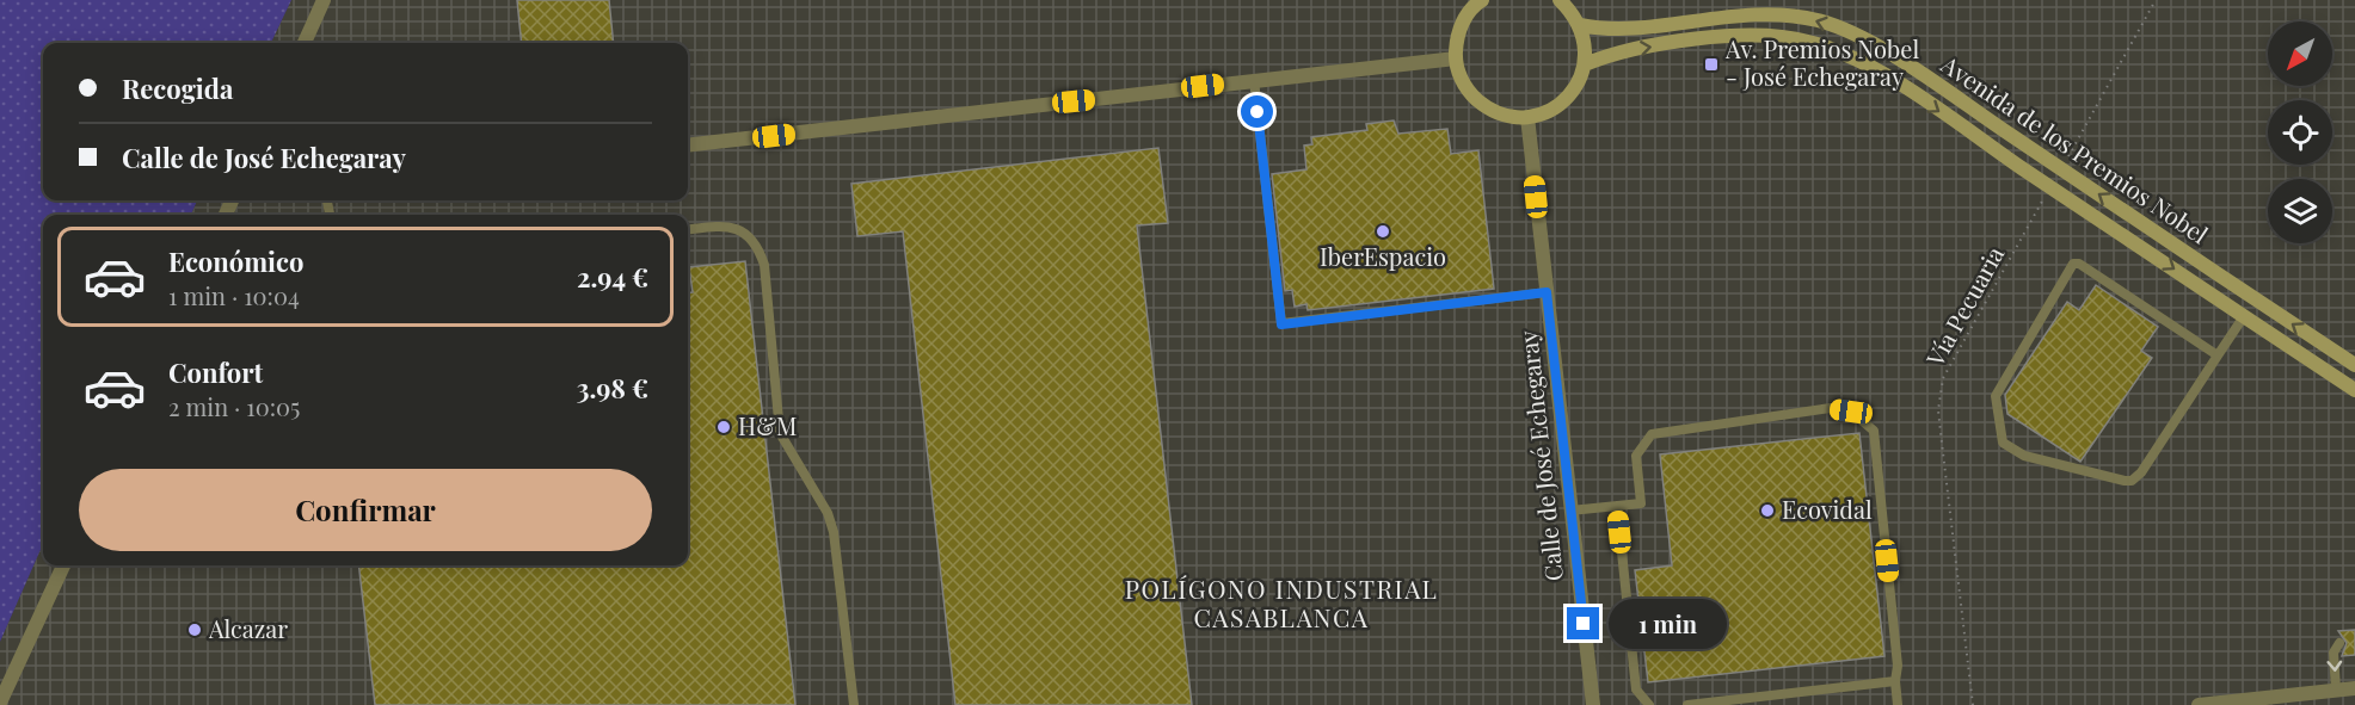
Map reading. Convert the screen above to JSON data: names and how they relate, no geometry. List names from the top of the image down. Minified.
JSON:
{"streets":{"street":["Avenida de los Premios Nobel","Calle de José Echegaray"],"path":["Vía Pecuaria"]},"crossings":[["Avenida de los Premios Nobel","Vía Pecuaria"]],"districts":["POLÍGONO INDUSTRIAL CASABLANCA"],"places":{"transit":["Av. Premios Nobel - José Echegaray"],"other":["IberEspacio","H&M","Ecovidal","Alcazar"]},"north":"bottom left","page":{"banner":["Recogida","Calle de José Echegaray"],"list":[{"name":"Económico","note":"1 min · 10:04","value":"2.94 €"},{"name":"Confort","note":"2 min · 10:05","value":"3.98 €"}],"buttons":"Confirmar","bubble":"1 min"}}
